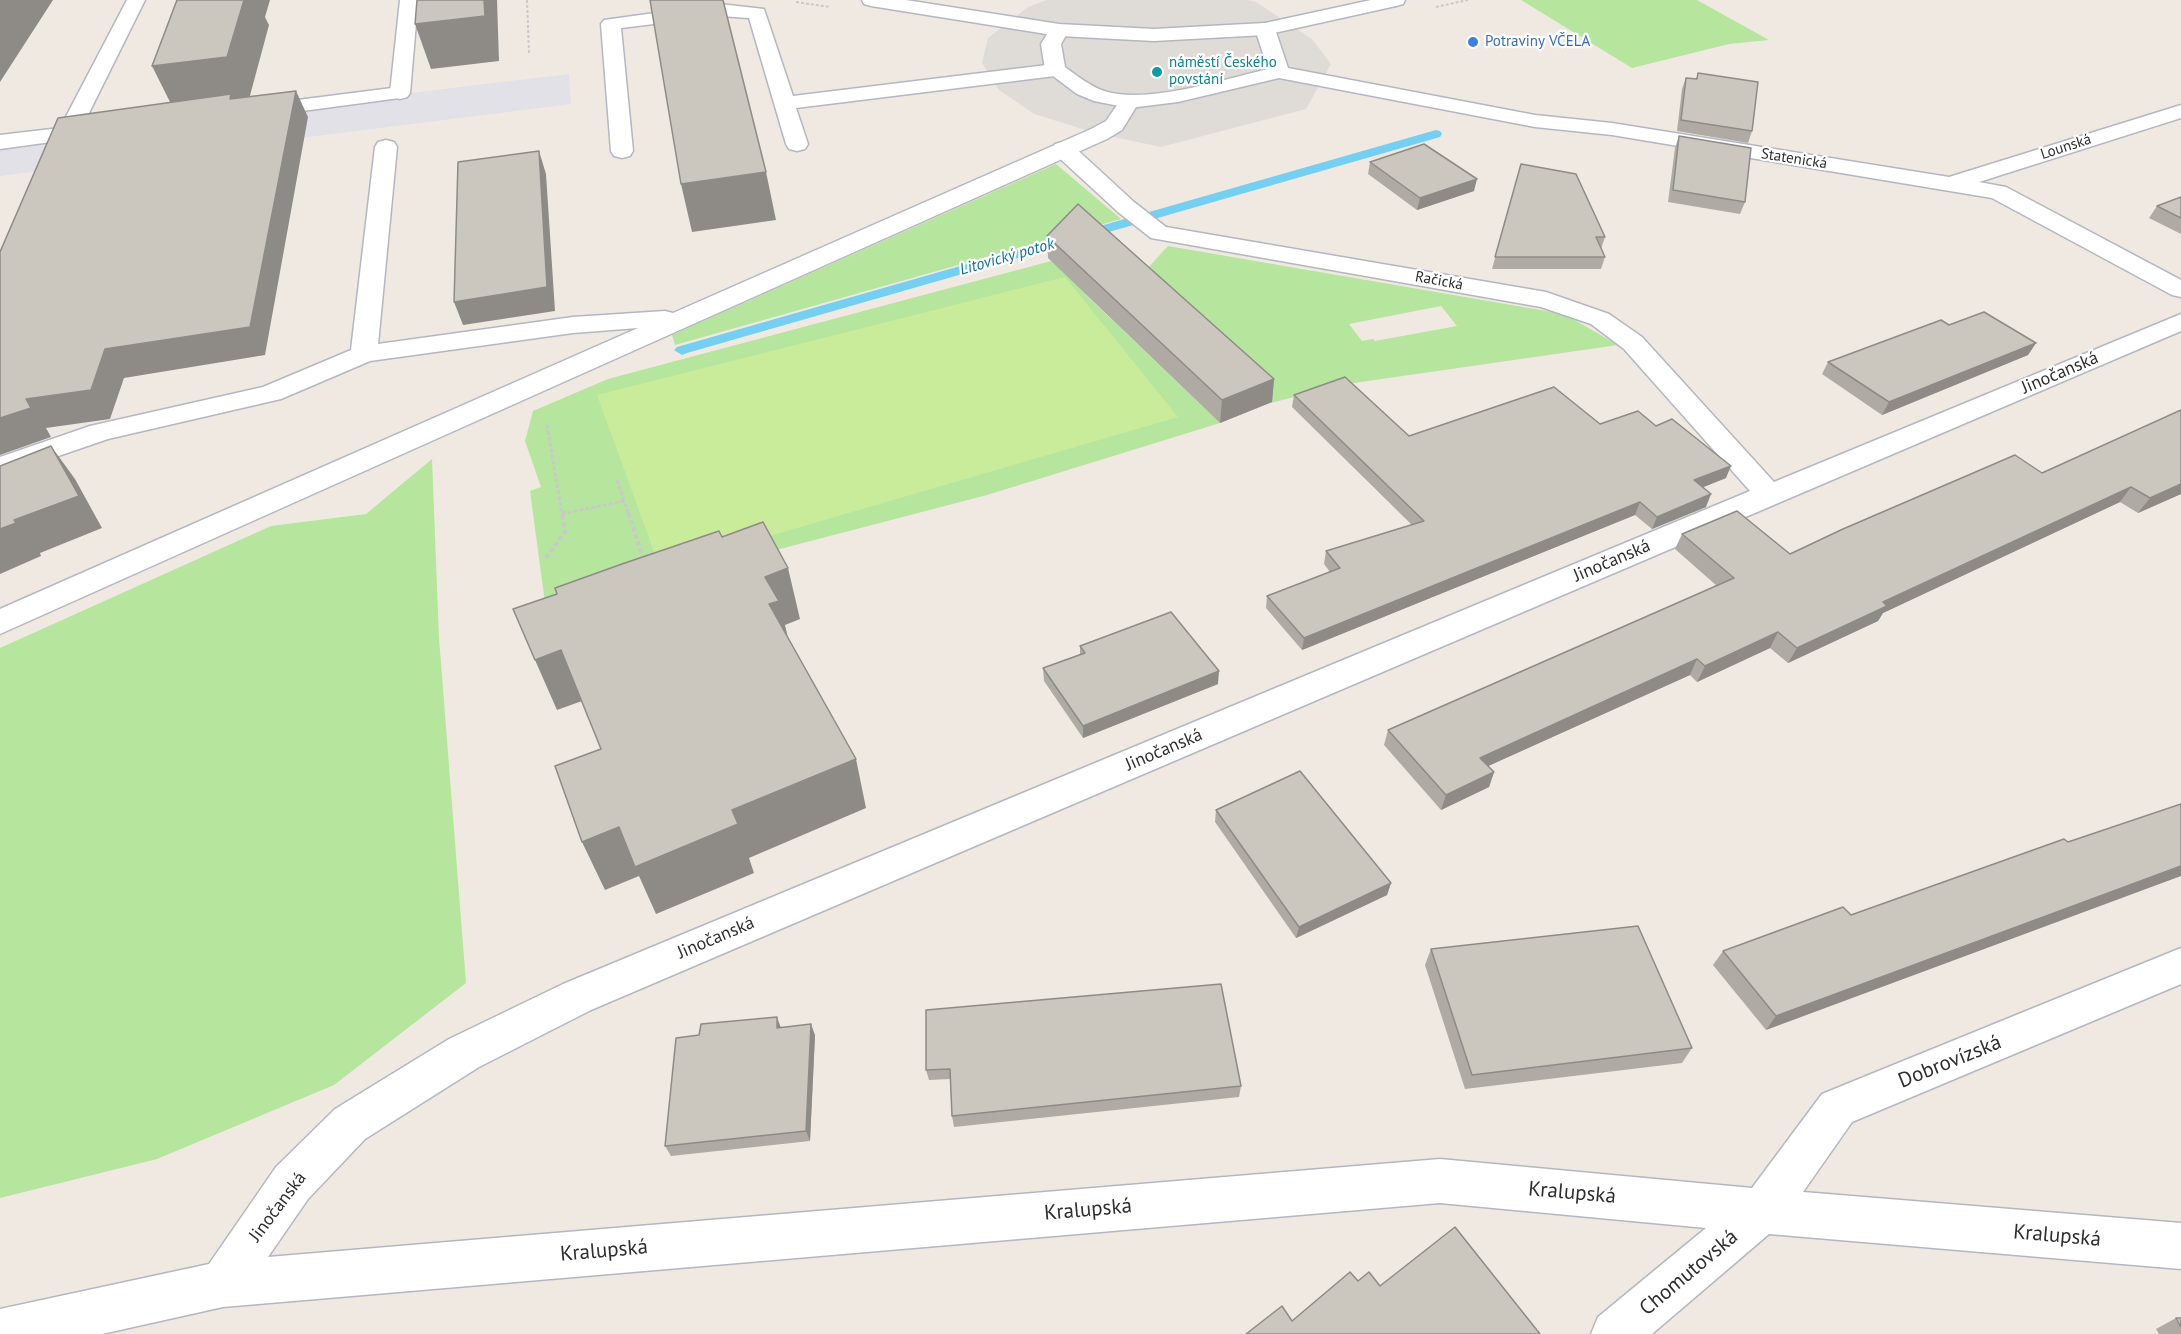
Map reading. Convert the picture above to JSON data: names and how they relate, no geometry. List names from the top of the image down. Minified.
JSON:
{"streets":{"street":["Lounská","Statenická","Račická","Jinočanská","Dobrovízská","Kralupská","Chomutovská"]},"crossings":[["Lounská","Statenická"],["Račická","Jinočanská"],["Jinočanská","Kralupská"],["Dobrovízská","Kralupská"],["Dobrovízská","Chomutovská"],["Kralupská","Chomutovská"]],"water":["Litovický potok"],"places":["Potraviny VČELA","náměstí Českého povstání"]}
